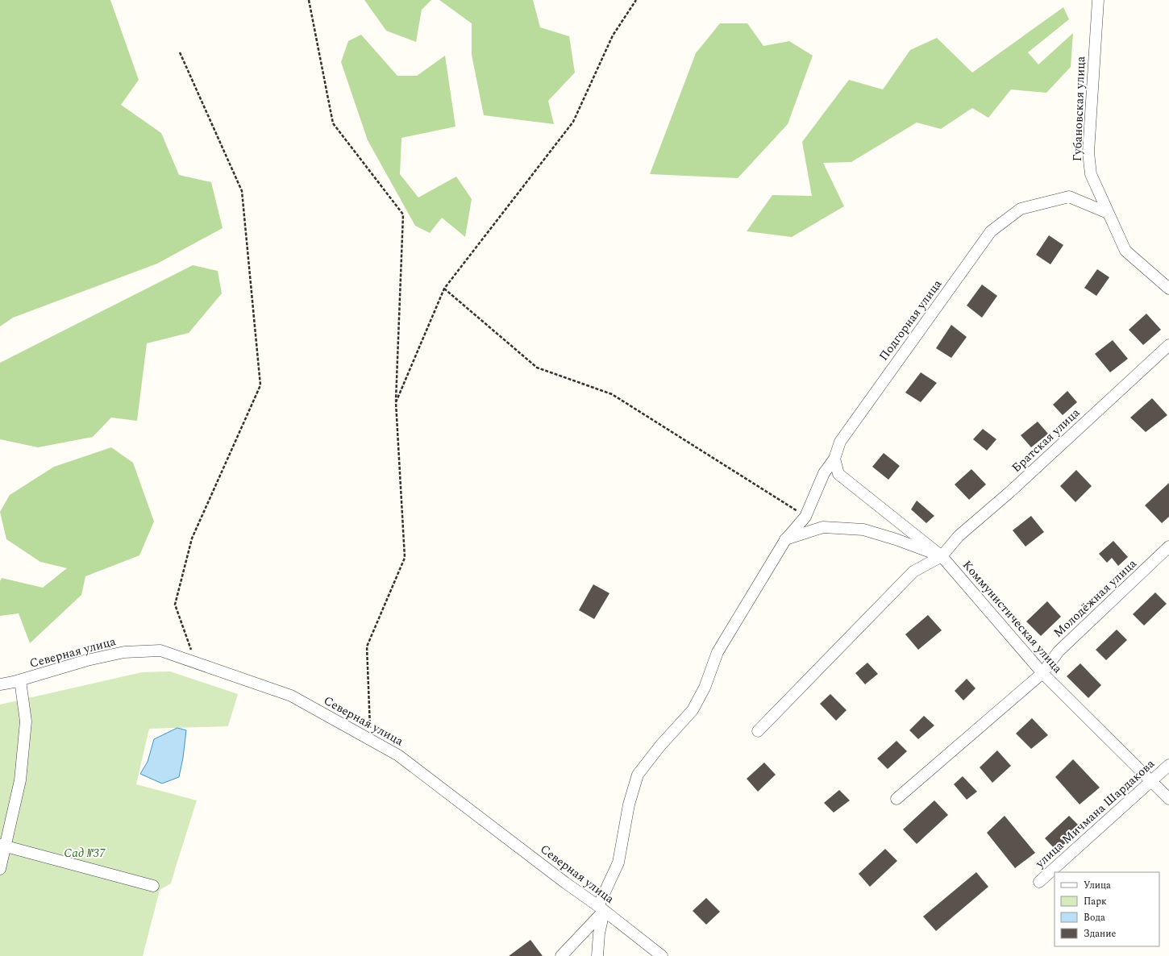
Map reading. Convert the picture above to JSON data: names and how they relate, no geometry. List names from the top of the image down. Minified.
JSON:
{"streets":{"street":["Губановская улица","Подгорная улица","Братская улица","Молодёжная улица","Коммунистическая улица","Северная улица","улица Мичмана Шардакова"]},"crossings":[["Губановская улица","Подгорная улица"],["Подгорная улица","Коммунистическая улица"],["Подгорная улица","Северная улица"],["Братская улица","Коммунистическая улица"],["Молодёжная улица","Коммунистическая улица"],["Коммунистическая улица","улица Мичмана Шардакова"]],"parks":["Сад №37"],"legend":["Улица","Парк","Вода","Здание"]}
